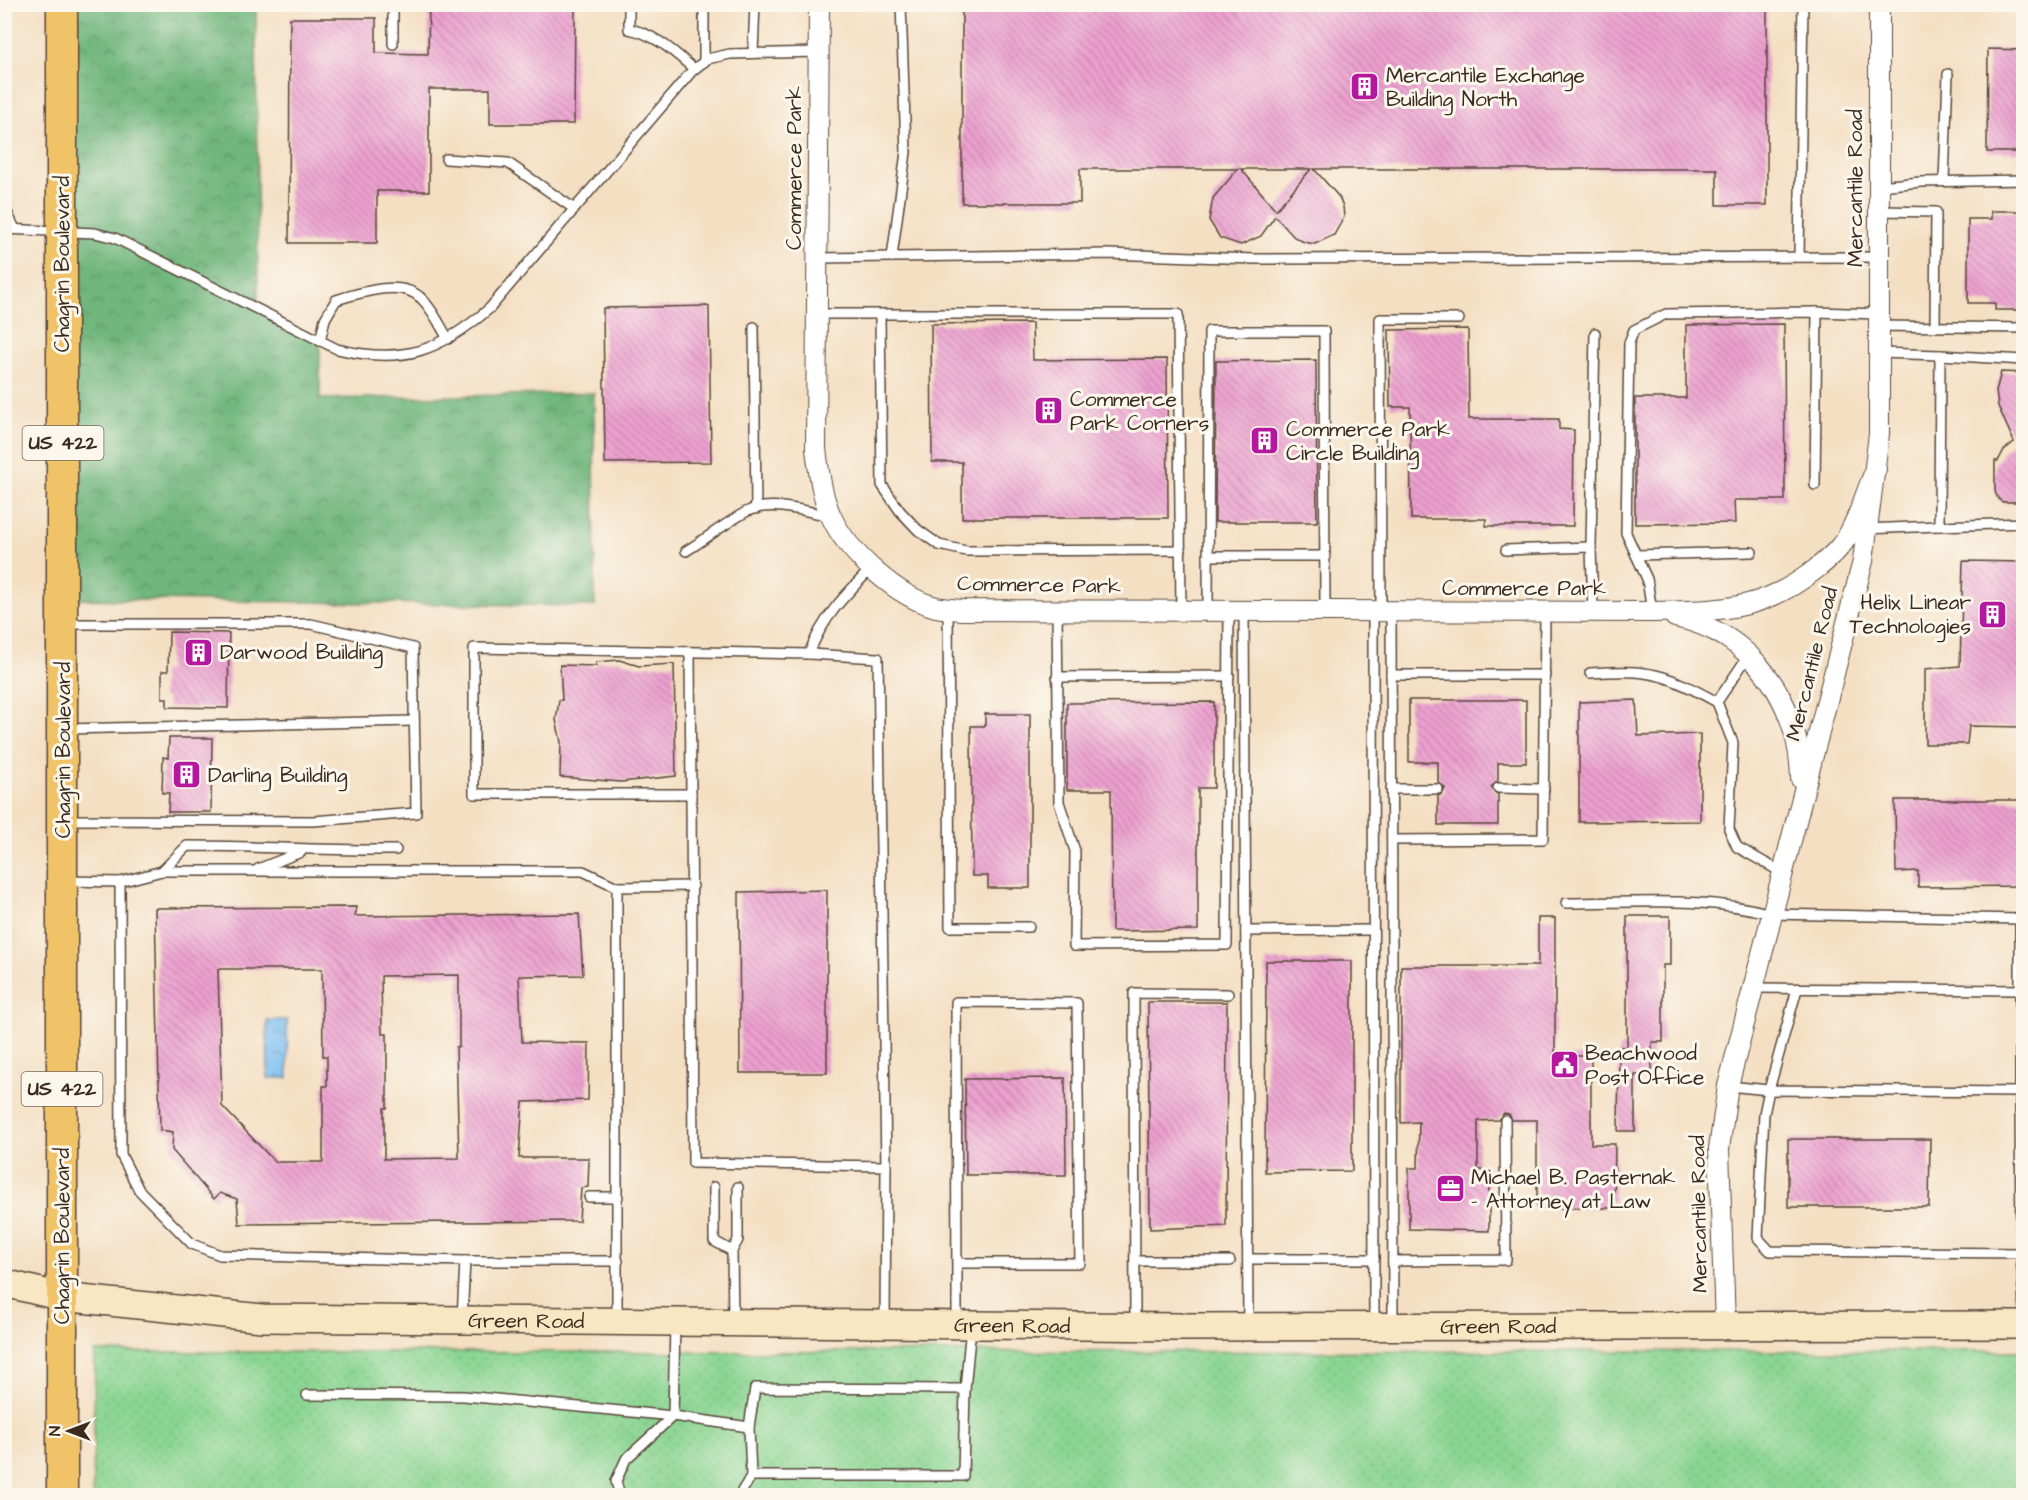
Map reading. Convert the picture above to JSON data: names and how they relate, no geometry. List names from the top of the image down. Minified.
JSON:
{"streets":{"main road":["Chagrin Boulevard","US 422","Green Road"],"street":["Commerce Park","Mercantile Road"]},"crossings":[["Commerce Park","Mercantile Road"],["Mercantile Road","Green Road"],["Chagrin Boulevard","Green Road"]],"places":{"building":["Mercantile Exchange Building North","Commerce Park Corners","Commerce Park Circle Building","Helix Linear Technologies","Darwood Building","Darling Building"],"public building":["Beachwood Post Office"],"office":["Michael B. Pasternak - Attorney at Law"]},"north":"left"}
